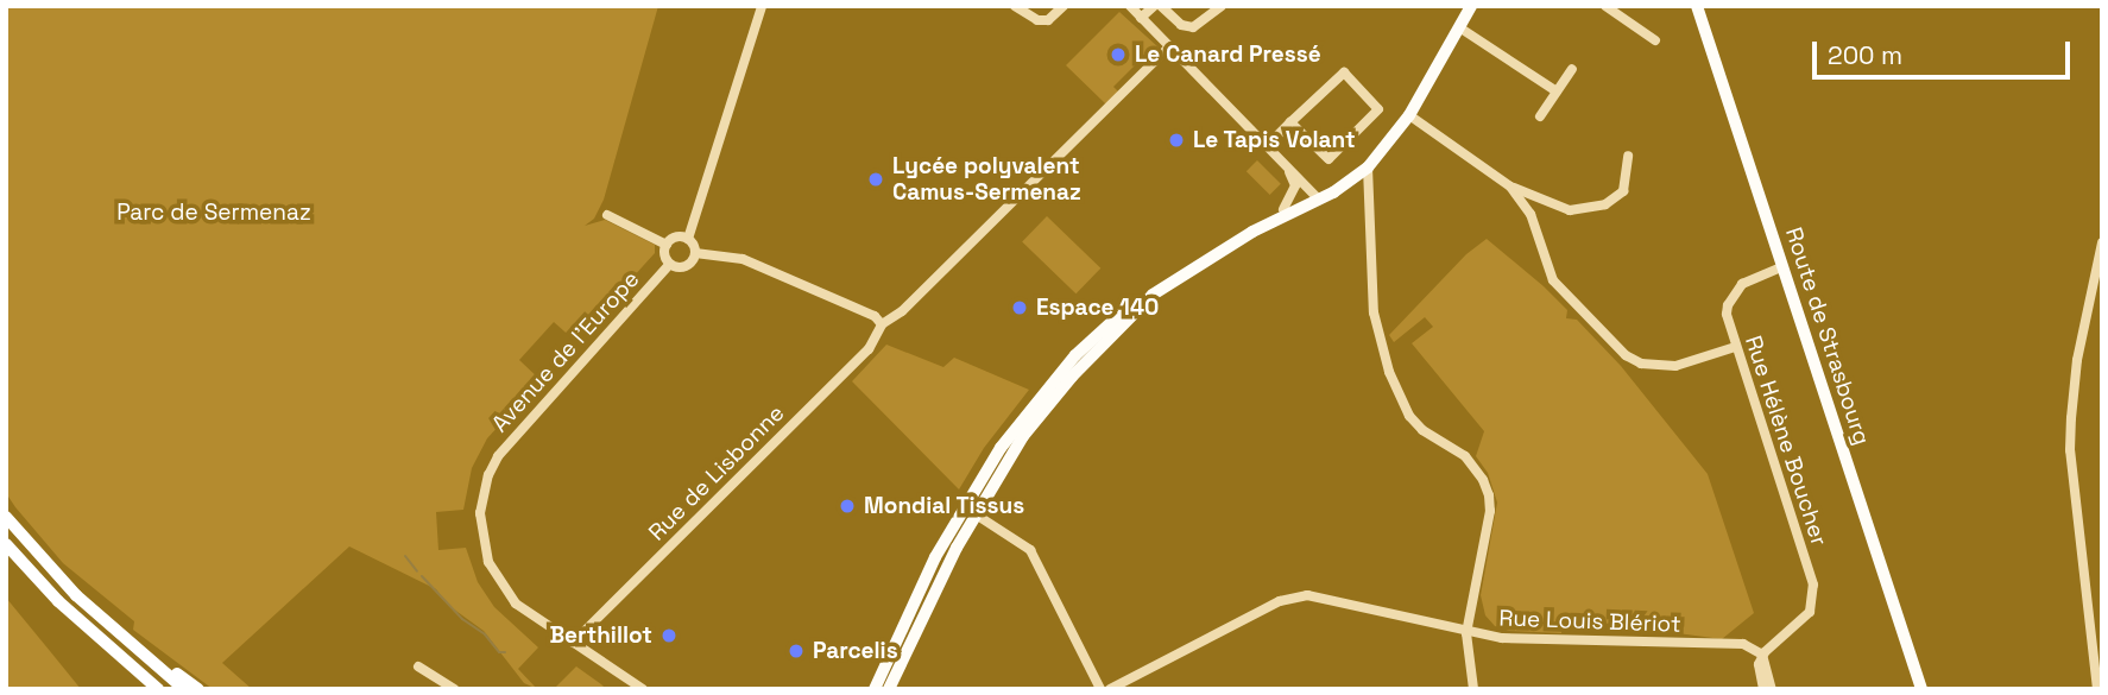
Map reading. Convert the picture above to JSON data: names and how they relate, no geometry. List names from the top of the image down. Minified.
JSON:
{"streets":{"main road":["Route de Strasbourg"],"street":["Avenue de l'Europe","Rue Hélène Boucher","Rue de Lisbonne","Rue Louis Blériot"]},"crossings":[["Route de Strasbourg","Rue Hélène Boucher"],["Avenue de l'Europe","Rue de Lisbonne"],["Rue Hélène Boucher","Rue Louis Blériot"]],"parks":["Parc de Sermenaz"],"places":["Le Canard Pressé","Le Tapis Volant","Lycée polyvalent Camus-Sermenaz","Espace 140","Mondial Tissus","Berthillot","Parcelis"],"scale_bar":"200 m"}
